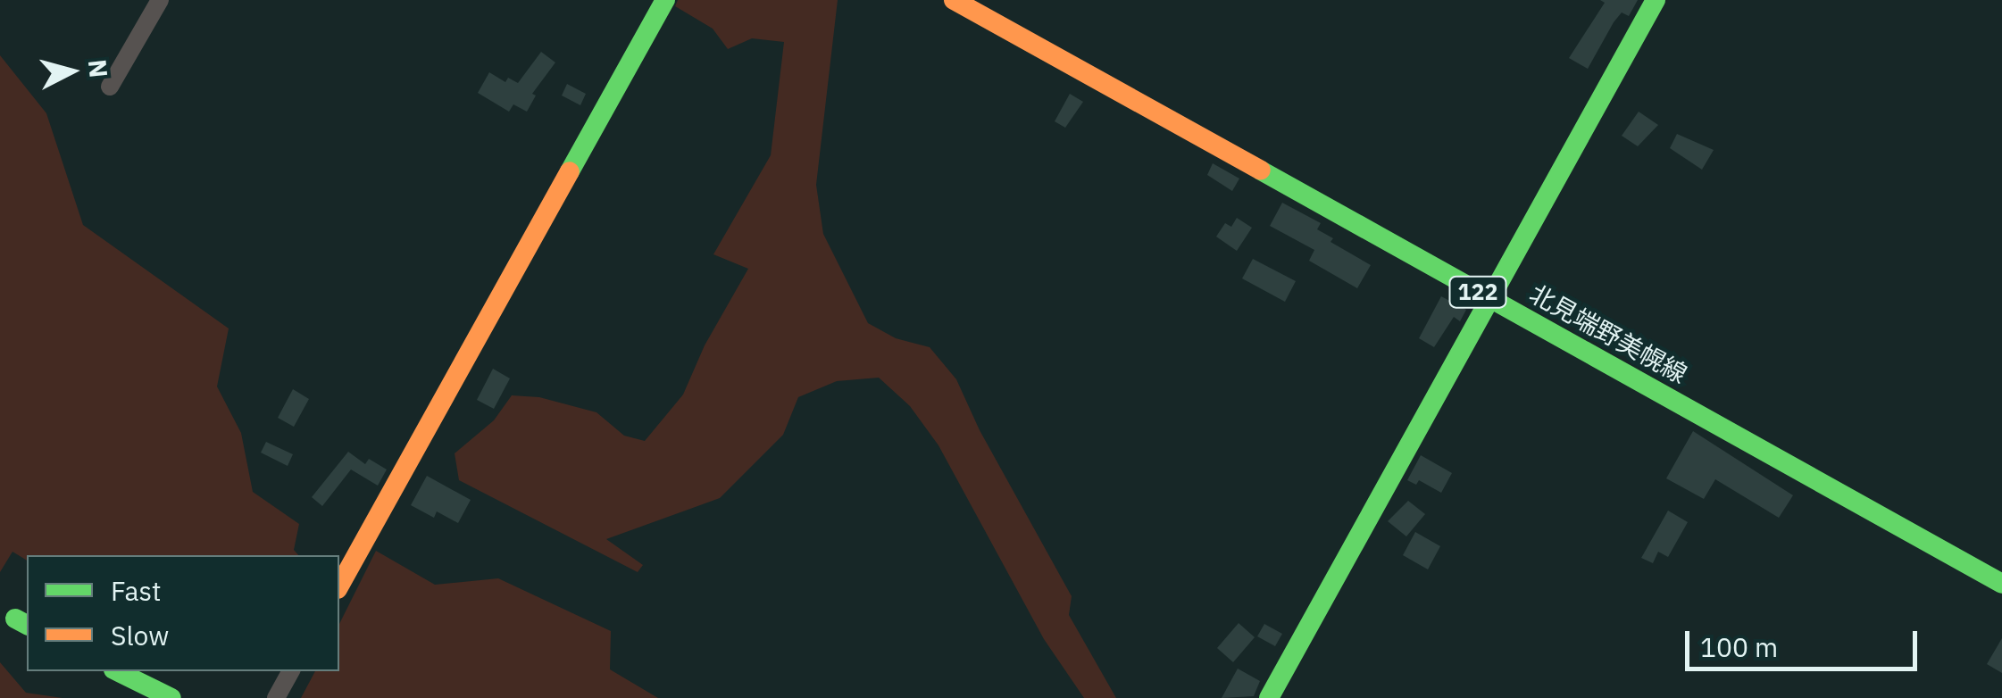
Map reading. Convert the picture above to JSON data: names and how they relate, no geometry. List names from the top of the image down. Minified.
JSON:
{"streets":{"main road":["122","北見端野美幌線"]},"legend":["Fast","Slow"],"scale_bar":"100 m","north":"right"}
